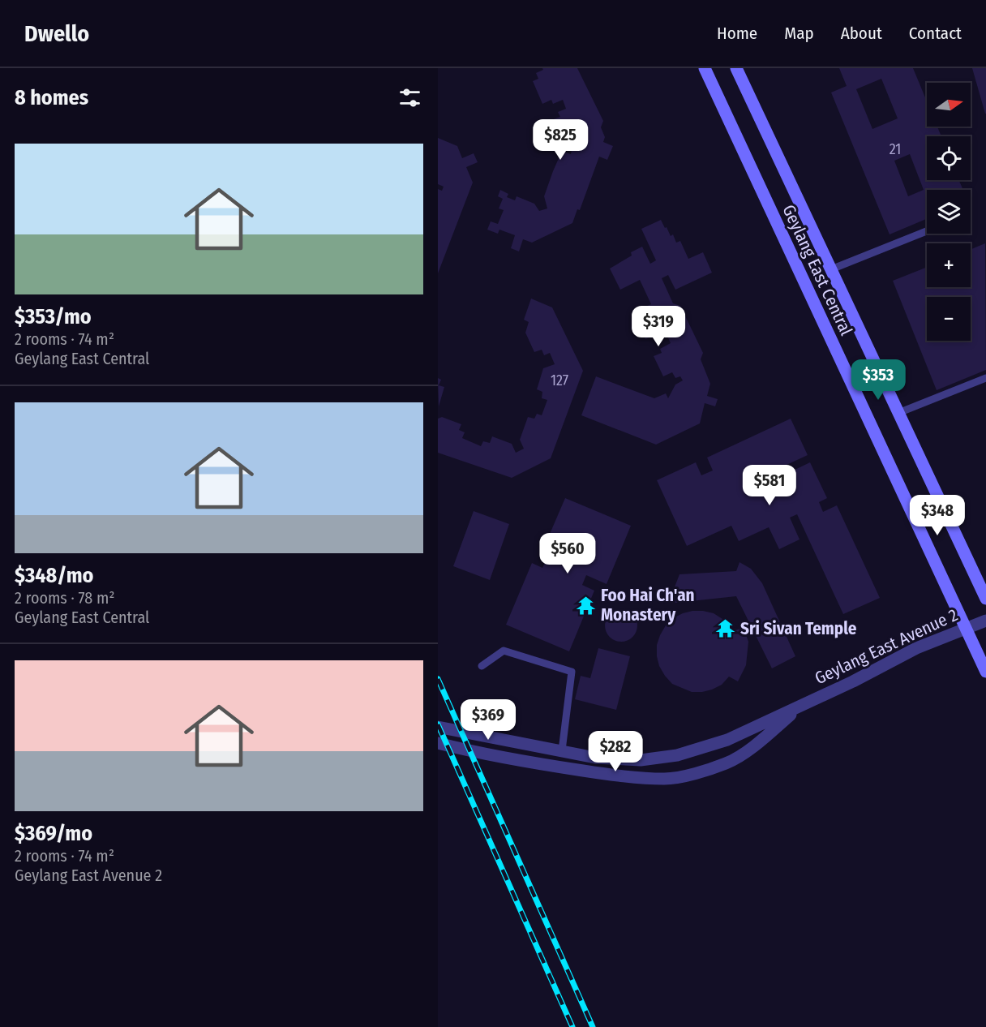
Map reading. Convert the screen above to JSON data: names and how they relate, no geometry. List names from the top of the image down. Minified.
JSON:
{"streets":{"main road":["Geylang East Central"],"street":["Geylang East Avenue 2"]},"crossings":[["Geylang East Central","Geylang East Avenue 2"]],"places":{"temple":["Foo Hai Ch'an Monastery","Sri Sivan Temple"]},"house_numbers":["21","127"],"north":"right","page":{"header":"Dwello","nav":["Home","Map","About","Contact"],"heading":"8 homes","map_buttons":["+","−"],"price":["$825","$319","$353","$581","$348","$560","$369","$282"],"list":[{"name":"$353/mo","note":"2 rooms · 74 m² · Geylang East Central"},{"name":"$348/mo","note":"2 rooms · 78 m² · Geylang East Central"},{"name":"$369/mo","note":"2 rooms · 74 m² · Geylang East Avenue 2"}]}}
